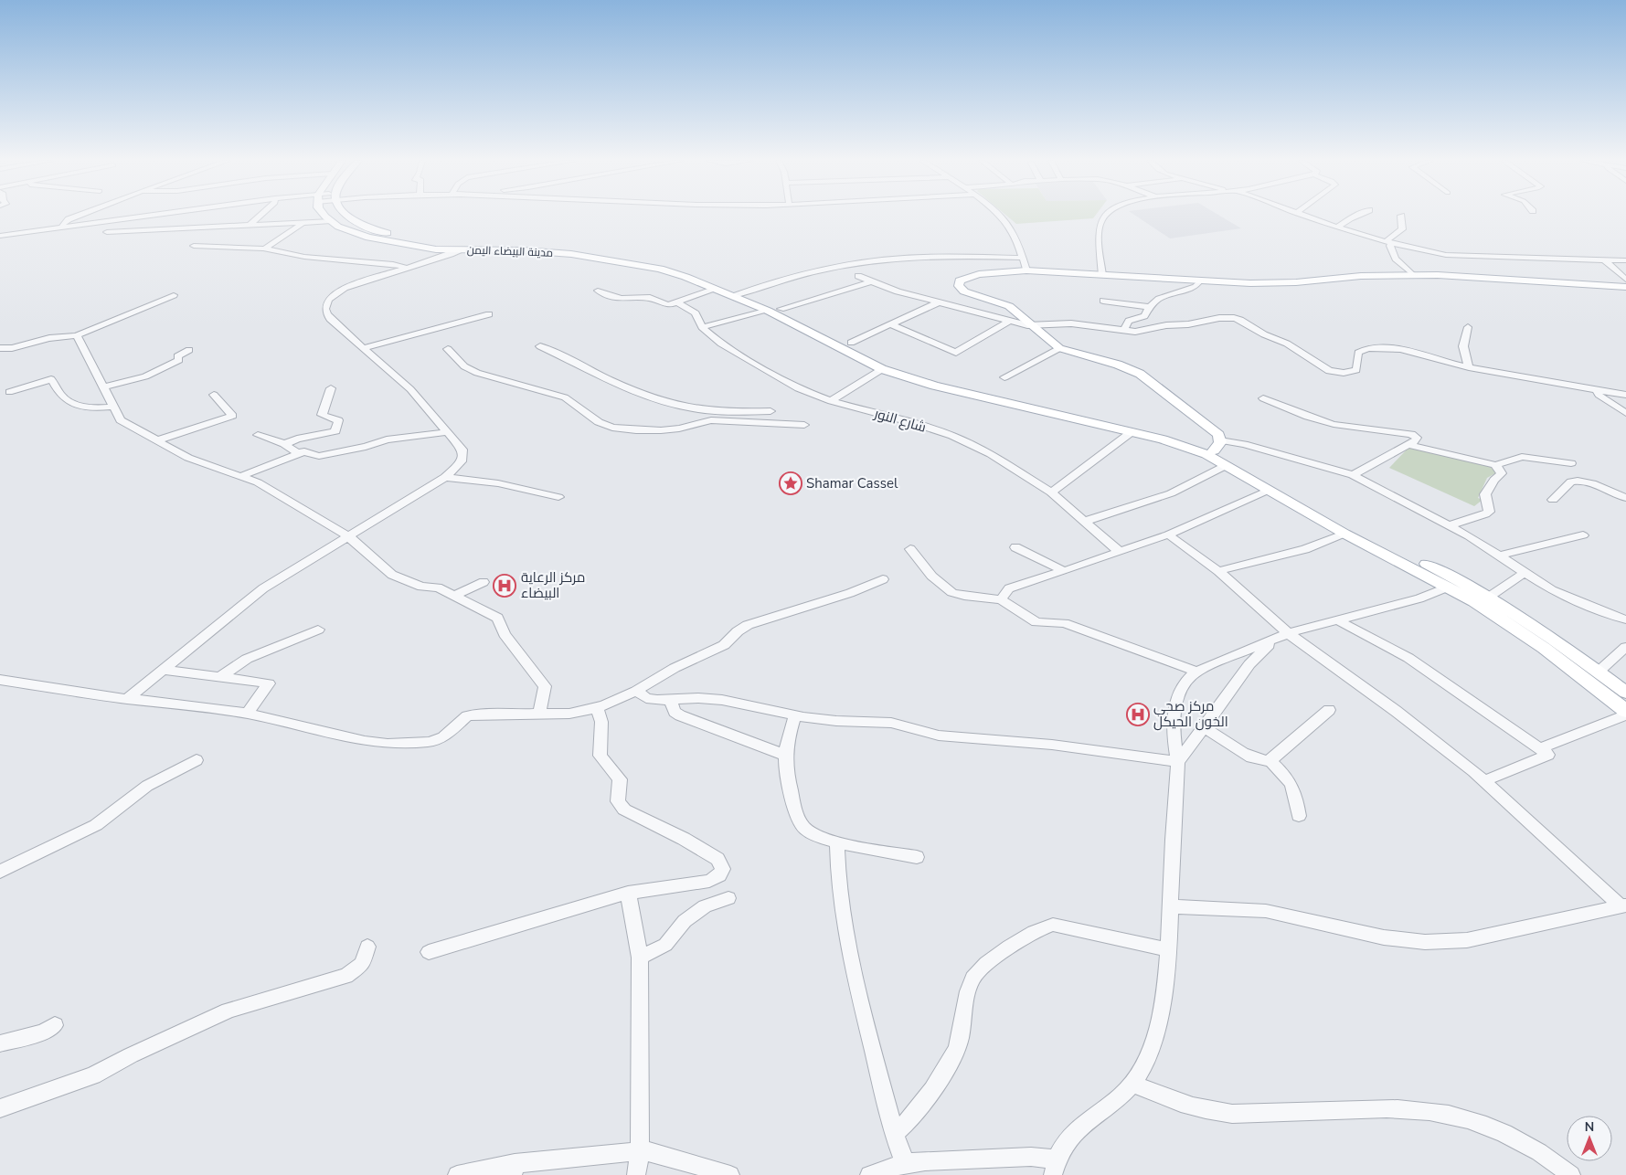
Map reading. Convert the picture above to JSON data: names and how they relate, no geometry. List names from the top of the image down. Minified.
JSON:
{"streets":{"main road":["مدينة البيضاء اليمن"],"street":["شارع النور"]},"places":{"place":["Shamar Cassel"],"hospital":["مركز الرعاية البيضاء","مركز صحي الخون الحيكل"]},"north":"top"}
